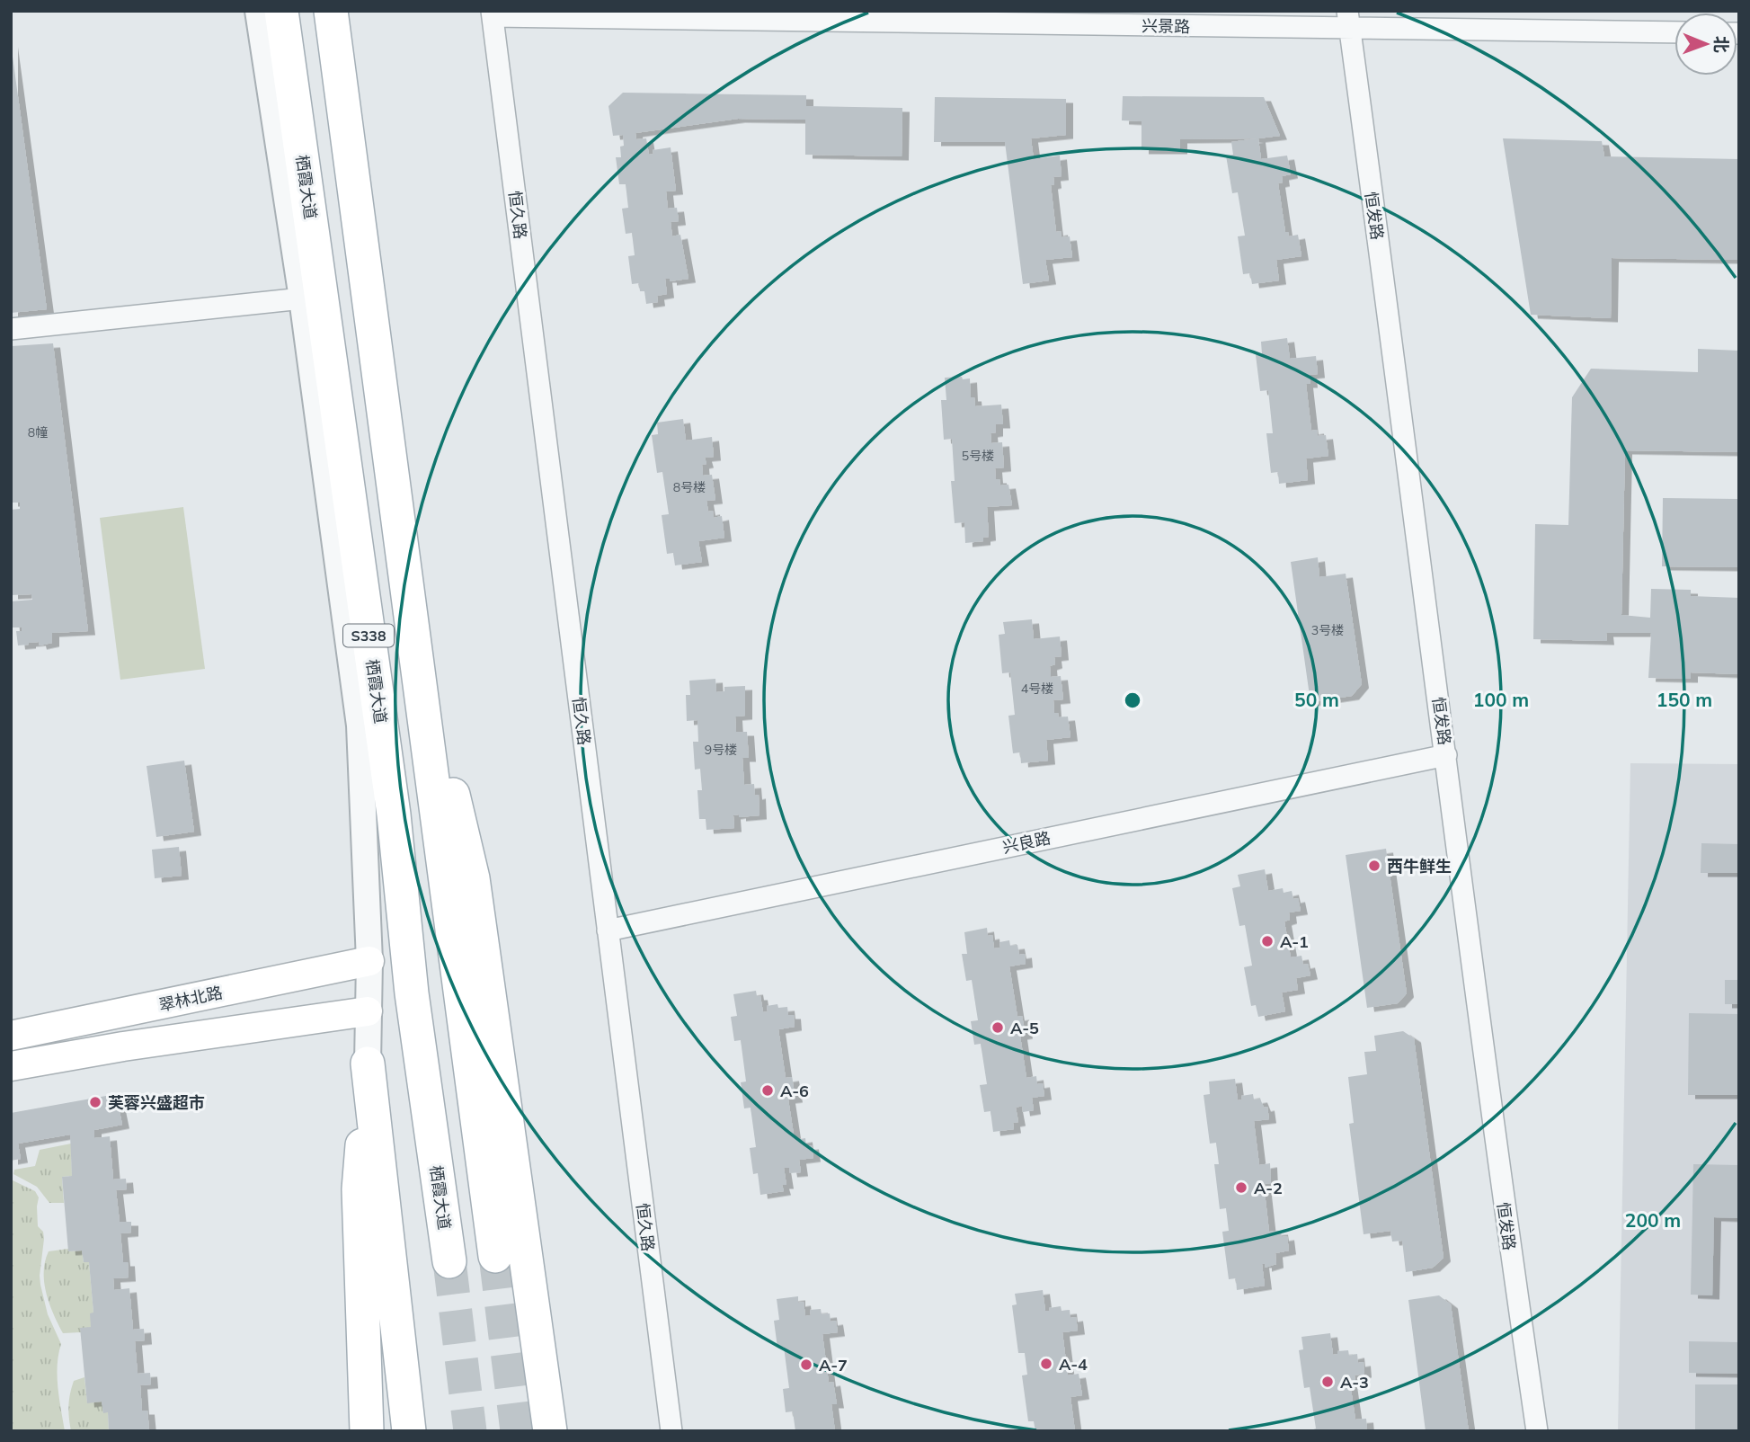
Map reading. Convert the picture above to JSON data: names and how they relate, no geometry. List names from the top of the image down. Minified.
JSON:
{"streets":{"main road":["栖霞大道","S338","翠林北路"],"street":["兴景路","恒久路","恒发路","兴良路"]},"crossings":[["兴景路","恒久路"],["兴景路","恒发路"],["恒久路","兴良路"],["恒发路","兴良路"]],"places":["西牛鲜生","A-1","A-5","A-6","芙蓉兴盛超市","A-2","A-4","A-7","A-3"],"house_numbers":["8幢","5号楼","8号楼","3号楼","4号楼","9号楼"],"north":"right","rings":["50 m","100 m","150 m","200 m"]}
